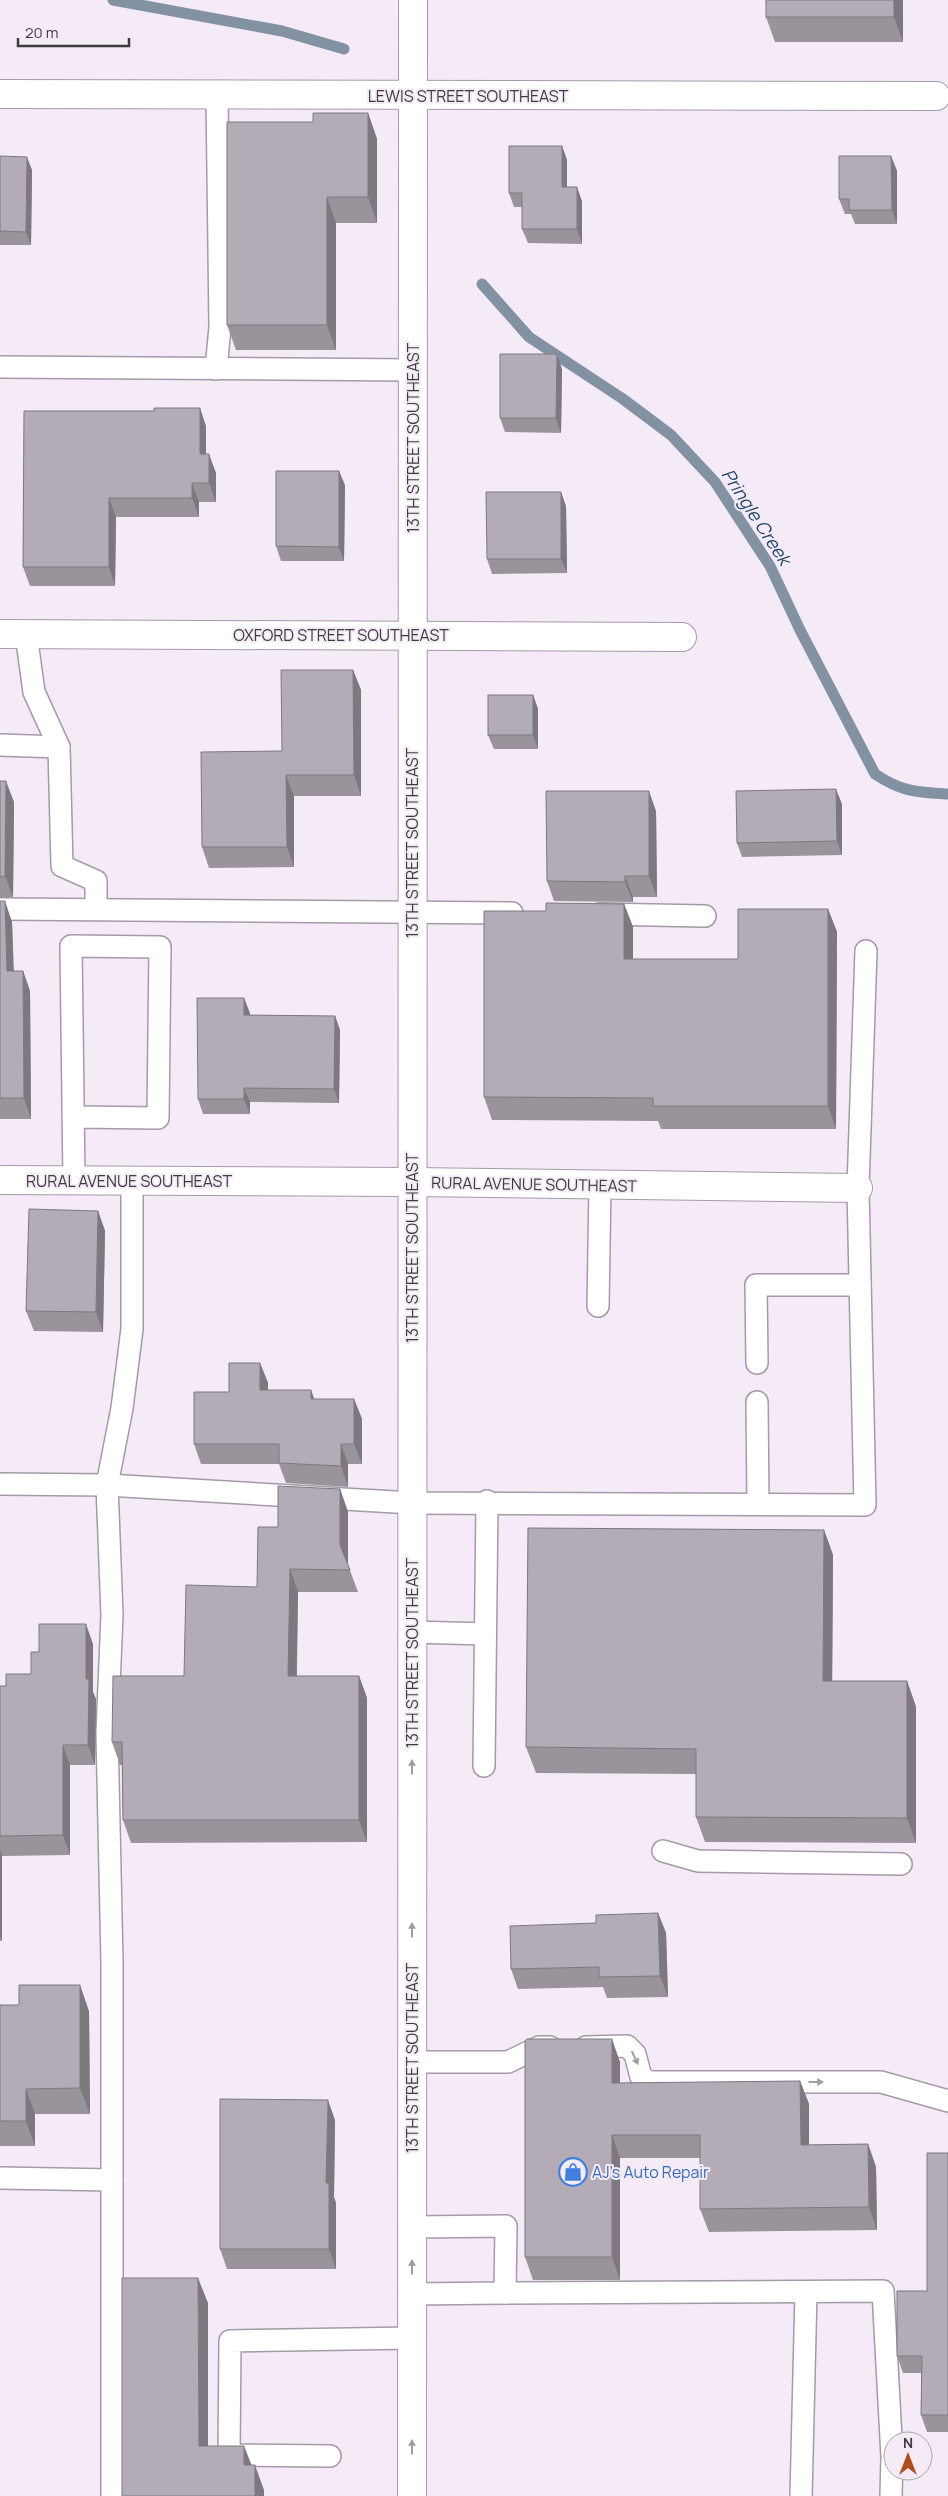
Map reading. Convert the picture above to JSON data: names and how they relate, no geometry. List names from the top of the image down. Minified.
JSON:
{"streets":{"main road":["LEWIS STREET SOUTHEAST","13TH STREET SOUTHEAST","OXFORD STREET SOUTHEAST","RURAL AVENUE SOUTHEAST"]},"crossings":[["LEWIS STREET SOUTHEAST","13TH STREET SOUTHEAST"],["13TH STREET SOUTHEAST","OXFORD STREET SOUTHEAST"],["13TH STREET SOUTHEAST","RURAL AVENUE SOUTHEAST"]],"water":["Pringle Creek"],"places":{"shop":["AJ's Auto Repair"]},"scale_bar":"20 m","north":"top"}
